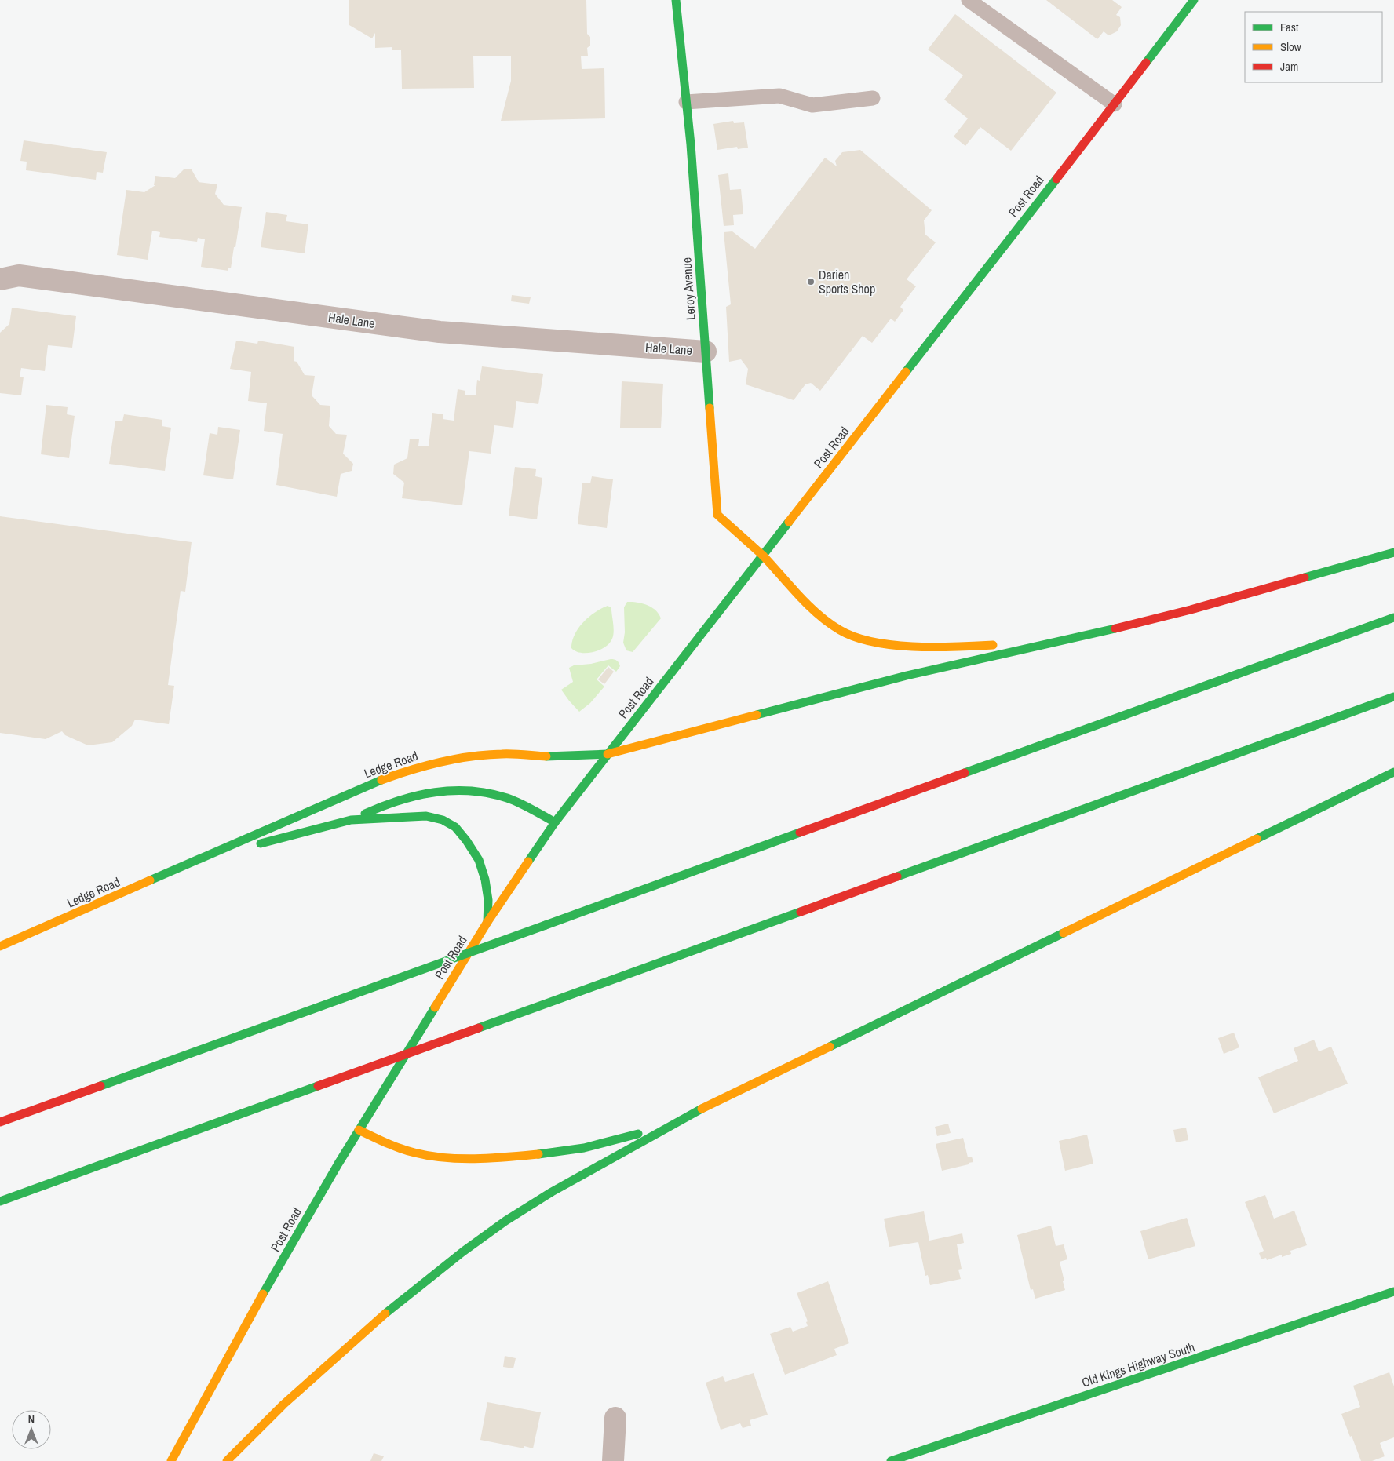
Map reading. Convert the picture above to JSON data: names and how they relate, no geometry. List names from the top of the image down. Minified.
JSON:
{"streets":{"main road":["Post Road","Leroy Avenue","Ledge Road","Old Kings Highway South"],"street":["Hale Lane"]},"crossings":[["Post Road","Leroy Avenue"],["Post Road","Ledge Road"],["Leroy Avenue","Hale Lane"],["Leroy Avenue","Ledge Road"]],"places":["Darien Sports Shop"],"legend":["Fast","Slow","Jam"],"north":"top"}
